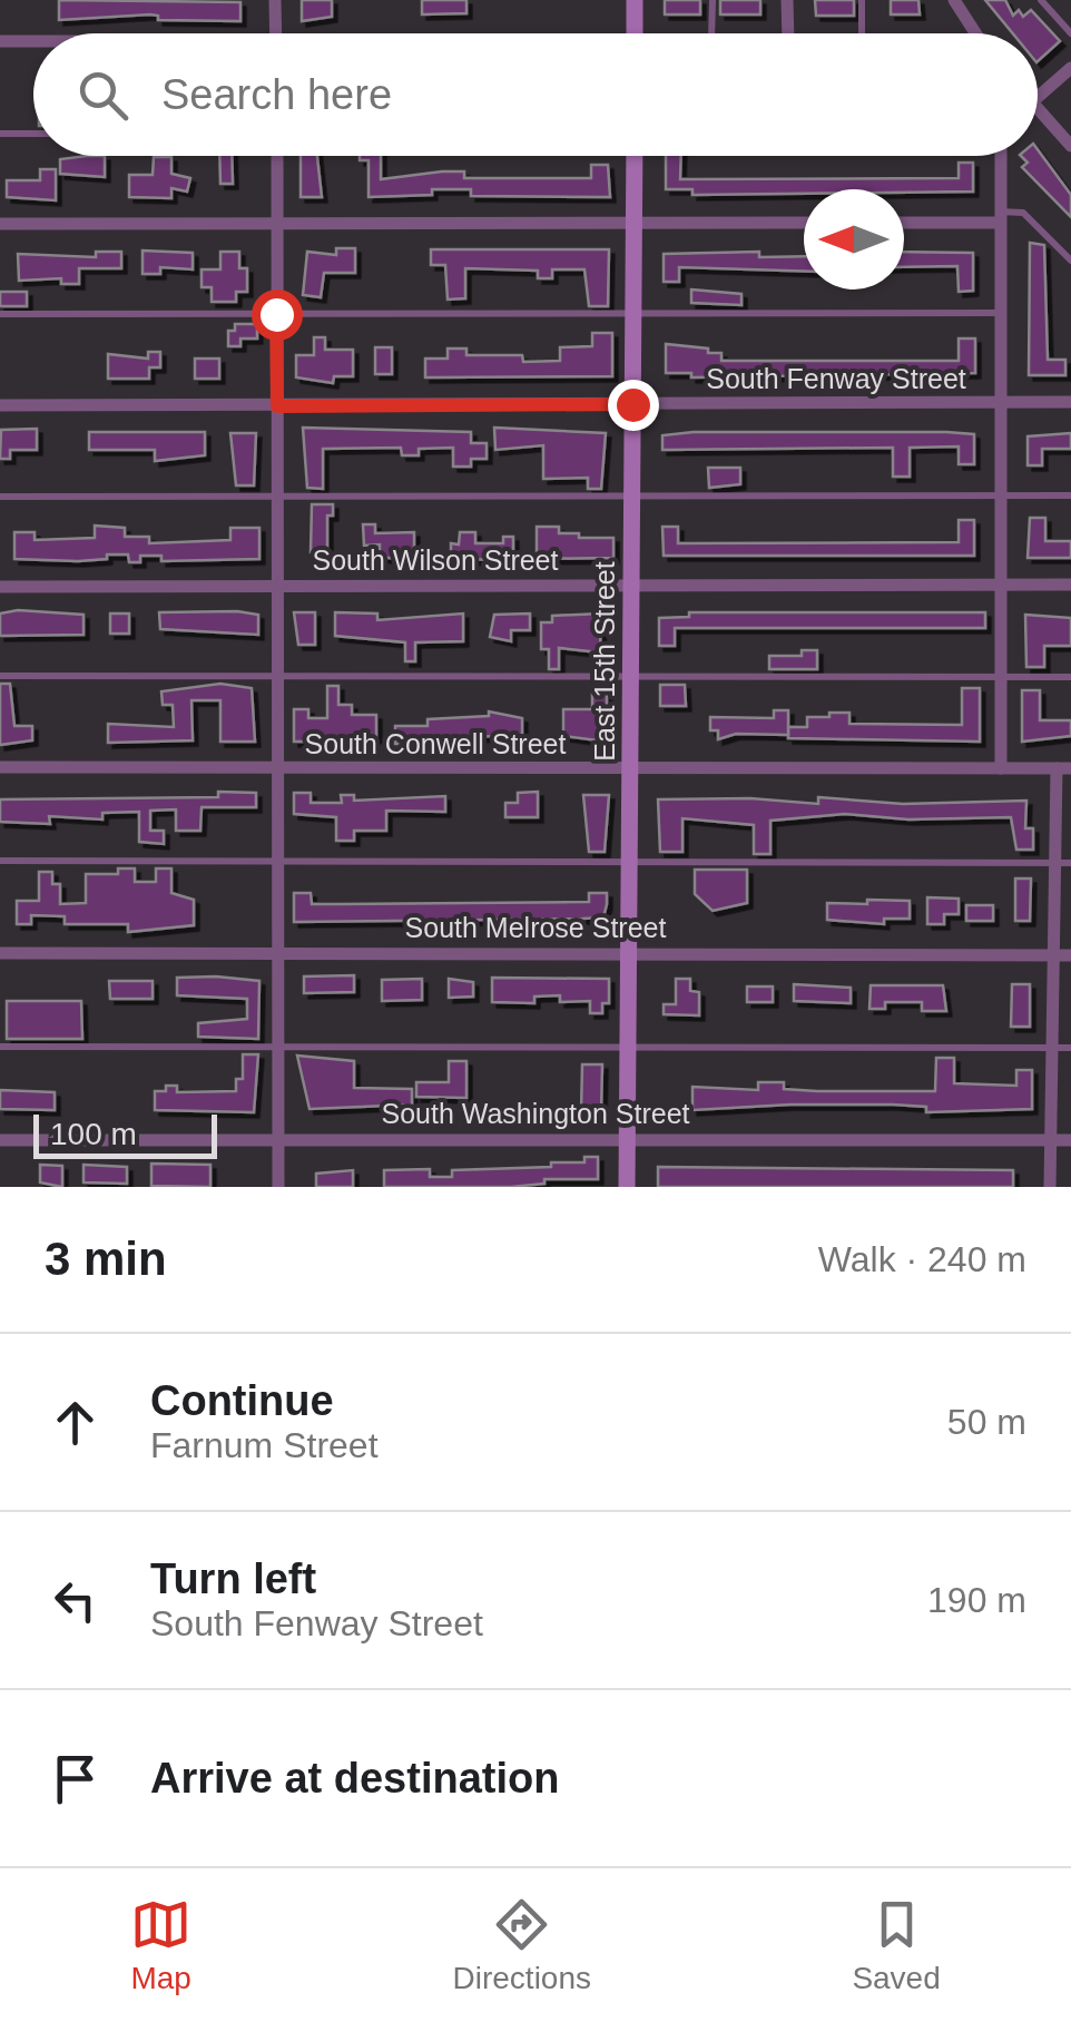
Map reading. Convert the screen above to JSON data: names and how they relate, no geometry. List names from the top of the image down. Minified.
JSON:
{"streets":{"main road":["East 15th Street"],"street":["South Fenway Street","South Wilson Street","South Conwell Street","South Melrose Street","South Washington Street"]},"crossings":[["South Fenway Street","East 15th Street"],["South Wilson Street","East 15th Street"],["East 15th Street","South Conwell Street"],["East 15th Street","South Melrose Street"],["East 15th Street","South Washington Street"]],"scale_bar":"100 m","north":"left","page":{"search":"Search here","scale":"100 m","heading":["3 min","Walk · 240 m"],"list":[["Continue","Farnum Street","50 m"],["Turn left","South Fenway Street","190 m"],"Arrive at destination"],"nav":["Map","Directions","Saved"]}}
